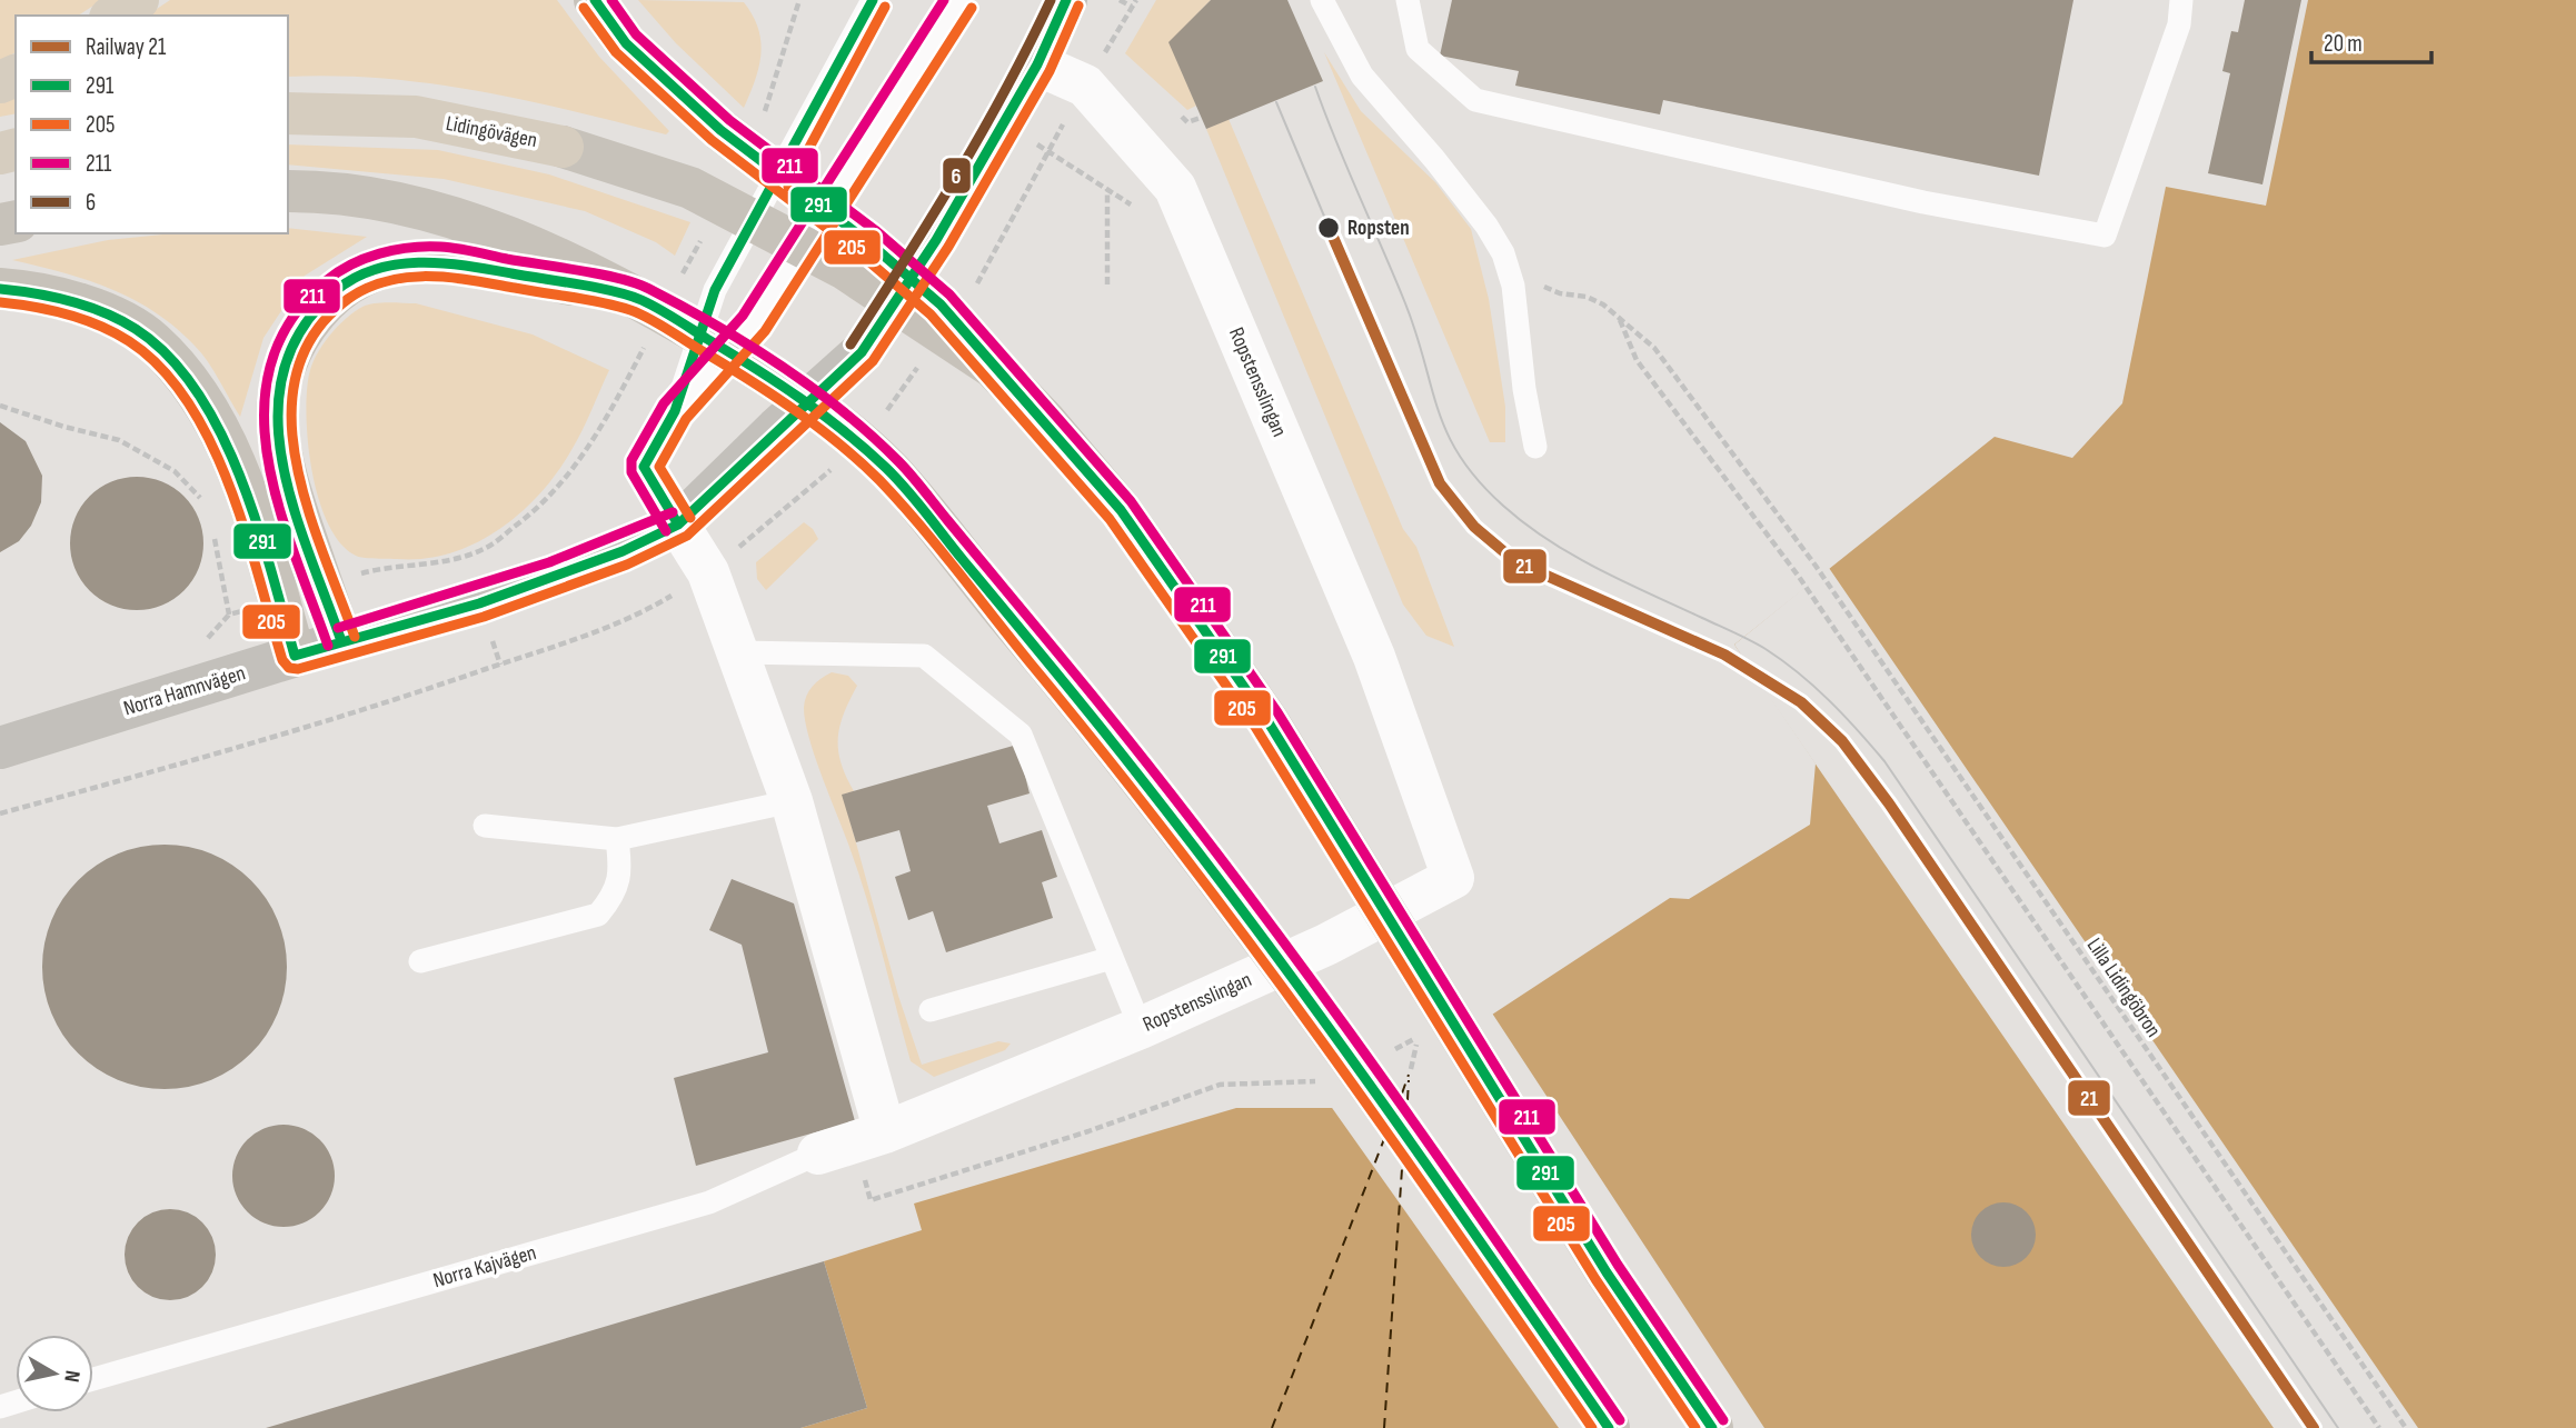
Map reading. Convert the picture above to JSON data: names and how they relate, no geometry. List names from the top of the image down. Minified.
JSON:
{"streets":{"highway":["Lidingövägen"],"main road":["Norra Hamnvägen"],"street":["Ropstensslingan"],"lane":["Norra Kajvägen"],"path":["Lilla Lidingöbron"]},"crossings":[["Ropstensslingan","Norra Hamnvägen"],["Ropstensslingan","Norra Kajvägen"]],"places":["Ropsten"],"lines":["transit line 291","transit line 211","transit line 6","transit line 205","rail line 21"],"legend":["Railway 21","291","205","211","6"],"scale_bar":"20 m","north":"right"}
